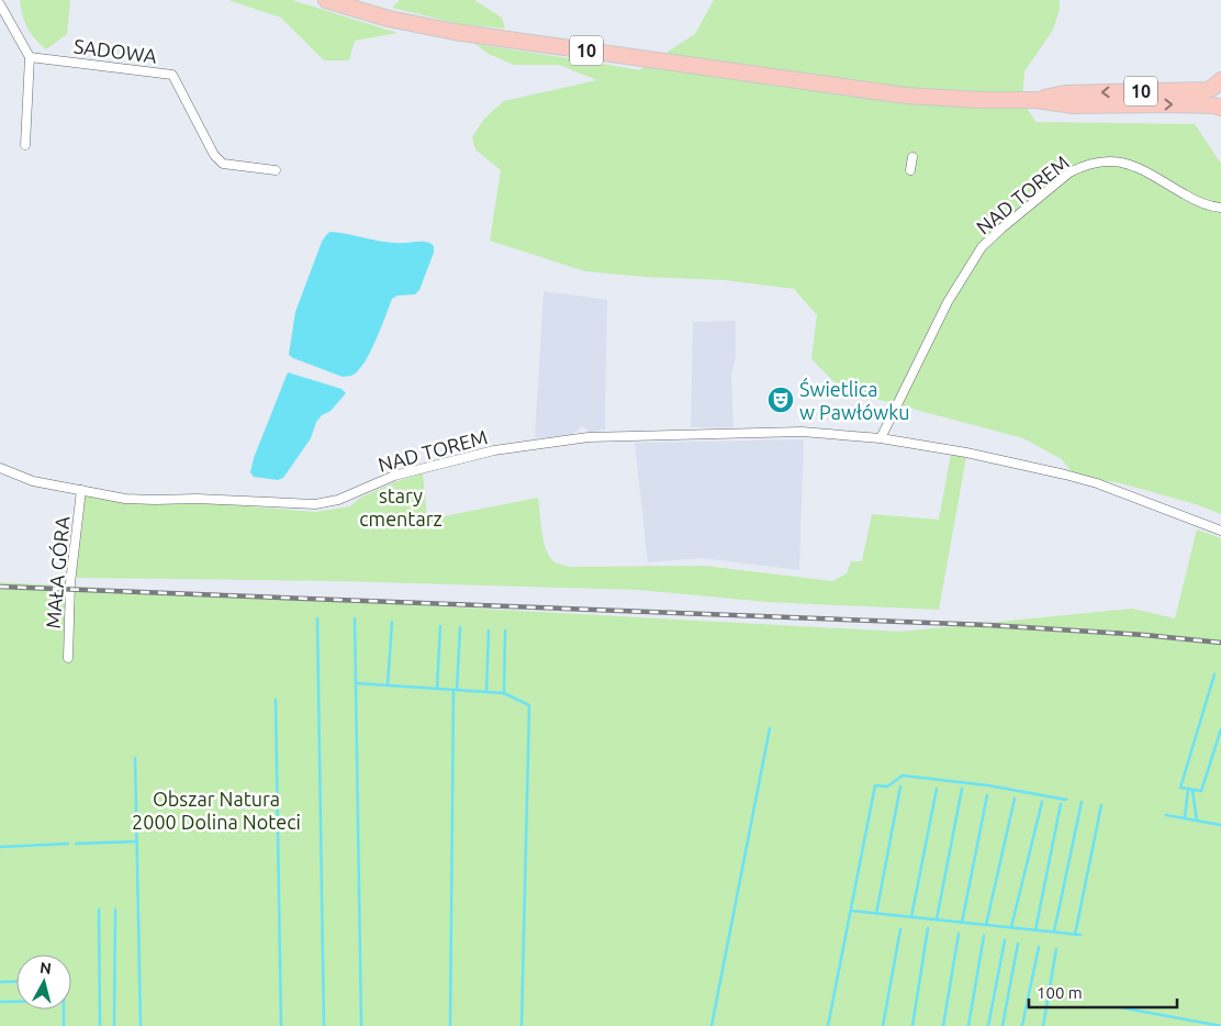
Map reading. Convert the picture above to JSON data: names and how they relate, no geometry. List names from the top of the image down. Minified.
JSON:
{"streets":{"highway":["10"],"street":["SADOWA","NAD TOREM","MAŁA GÓRA"]},"crossings":[["NAD TOREM","MAŁA GÓRA"]],"parks":["stary cmentarz","Obszar Natura 2000 Dolina Noteci"],"places":{"theatre":["Świetlica w Pawłówku"]},"scale_bar":"100 m","north":"top"}
